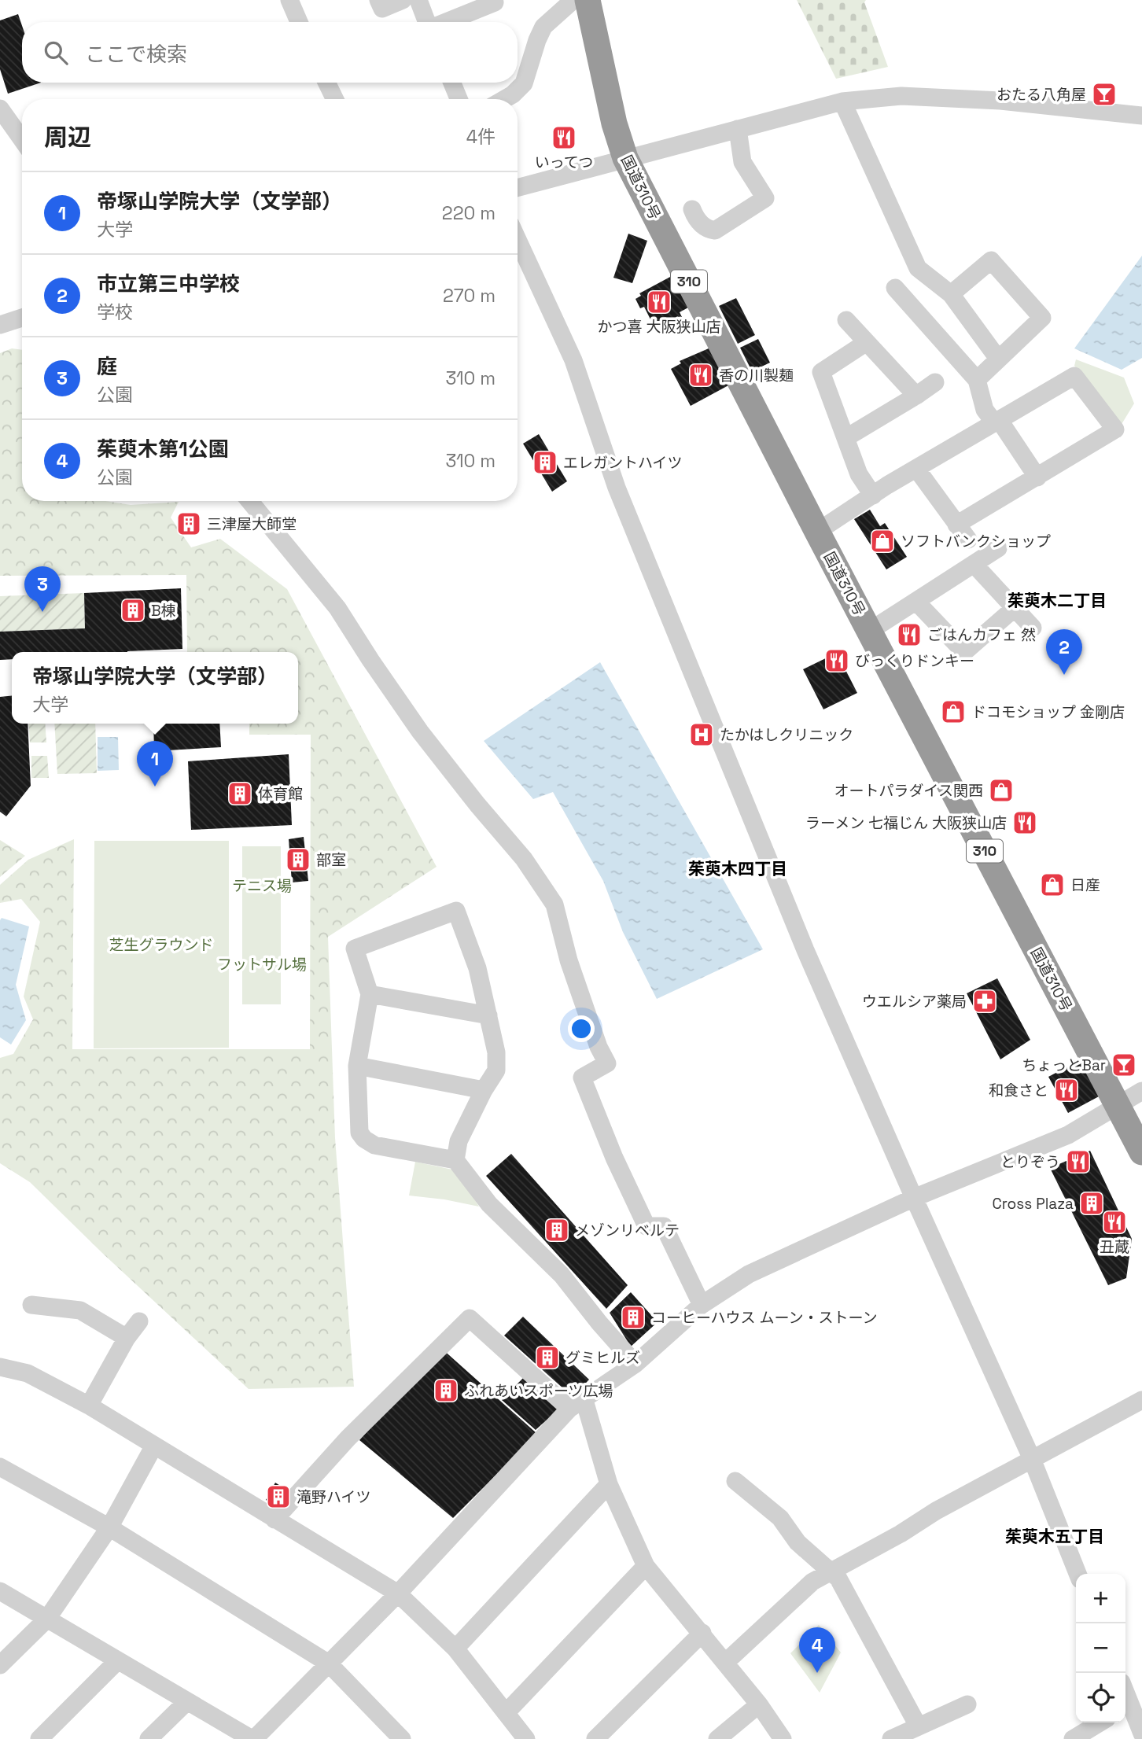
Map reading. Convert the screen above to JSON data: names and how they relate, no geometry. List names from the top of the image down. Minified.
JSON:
{"streets":{"highway":["国道310号","310"]},"districts":["茱萸木二丁目","茱萸木四丁目","茱萸木五丁目"],"parks":["テニス場","芝生グラウンド","フットサル場"],"places":{"bar":["おたる八角屋","ちょっとBar"],"restaurant":["いってつ","かつ喜 大阪狭山店","香の川製麺","ごはんカフェ 然","びっくりドンキー","ラーメン 七福じん 大阪狭山店","和食さと","とりぞう","丑蔵"],"building":["エレガントハイツ","三津屋大師堂","B棟","体育館","部室","Cross Plaza","メゾンリベルテ","コーヒーハウス ムーン・ストーン","グミヒルズ","ふれあいスポーツ広場","滝野ハイツ"],"shop":["ソフトバンクショップ","ドコモショップ 金剛店","オートパラダイス関西","日産"],"hospital":["たかはしクリニック"],"pharmacy":["ウエルシア薬局"]},"page":{"search":"ここで検索","heading":["周辺","4件"],"list":[{"mark":"1","name":"帝塚山学院大学（文学部）","note":"大学","value":"220 m"},{"mark":"2","name":"市立第三中学校","note":"学校","value":"270 m"},{"mark":"3","name":"庭","note":"公園","value":"310 m"},{"mark":"4","name":"茱萸木第1公園","note":"公園","value":"310 m"}],"pins":["3","2","1","4"],"popup":["帝塚山学院大学（文学部）","大学"],"map_buttons":["+","−"]}}
